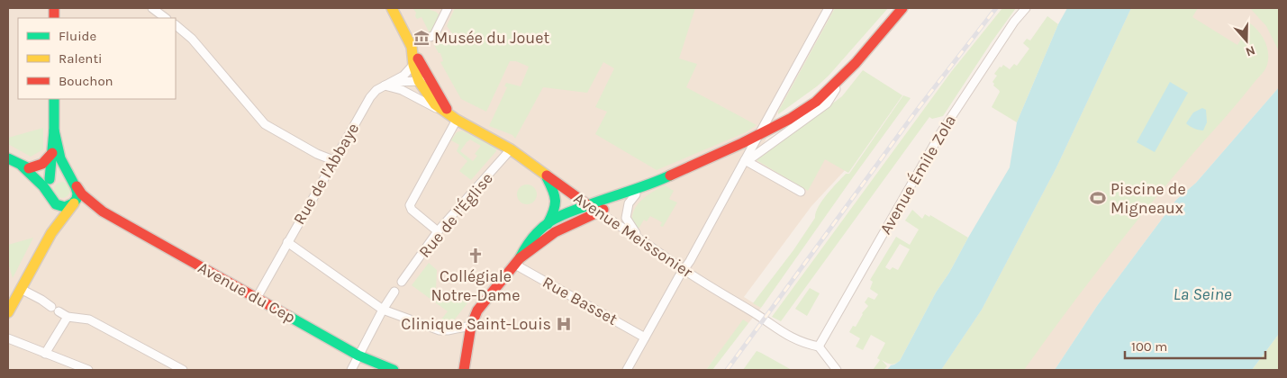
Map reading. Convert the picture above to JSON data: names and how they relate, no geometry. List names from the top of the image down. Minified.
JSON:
{"streets":{"main road":["Avenue Meissonier","Avenue du Cep"],"street":["Rue de l'Abbaye","Avenue Émile Zola","Rue de l'Église","Rue Basset"]},"crossings":[["Rue de l'Abbaye","Avenue Meissonier"],["Rue de l'Abbaye","Avenue du Cep"],["Avenue Émile Zola","Avenue Meissonier"],["Rue de l'Église","Avenue Meissonier"]],"water":["La Seine"],"places":{"museum":["Musée du Jouet"],"sports":["Piscine de Migneaux"],"church":["Collégiale Notre-Dame"],"hospital":["Clinique Saint-Louis"]},"legend":["Fluide","Ralenti","Bouchon"],"scale_bar":"100 m","north":"bottom"}
